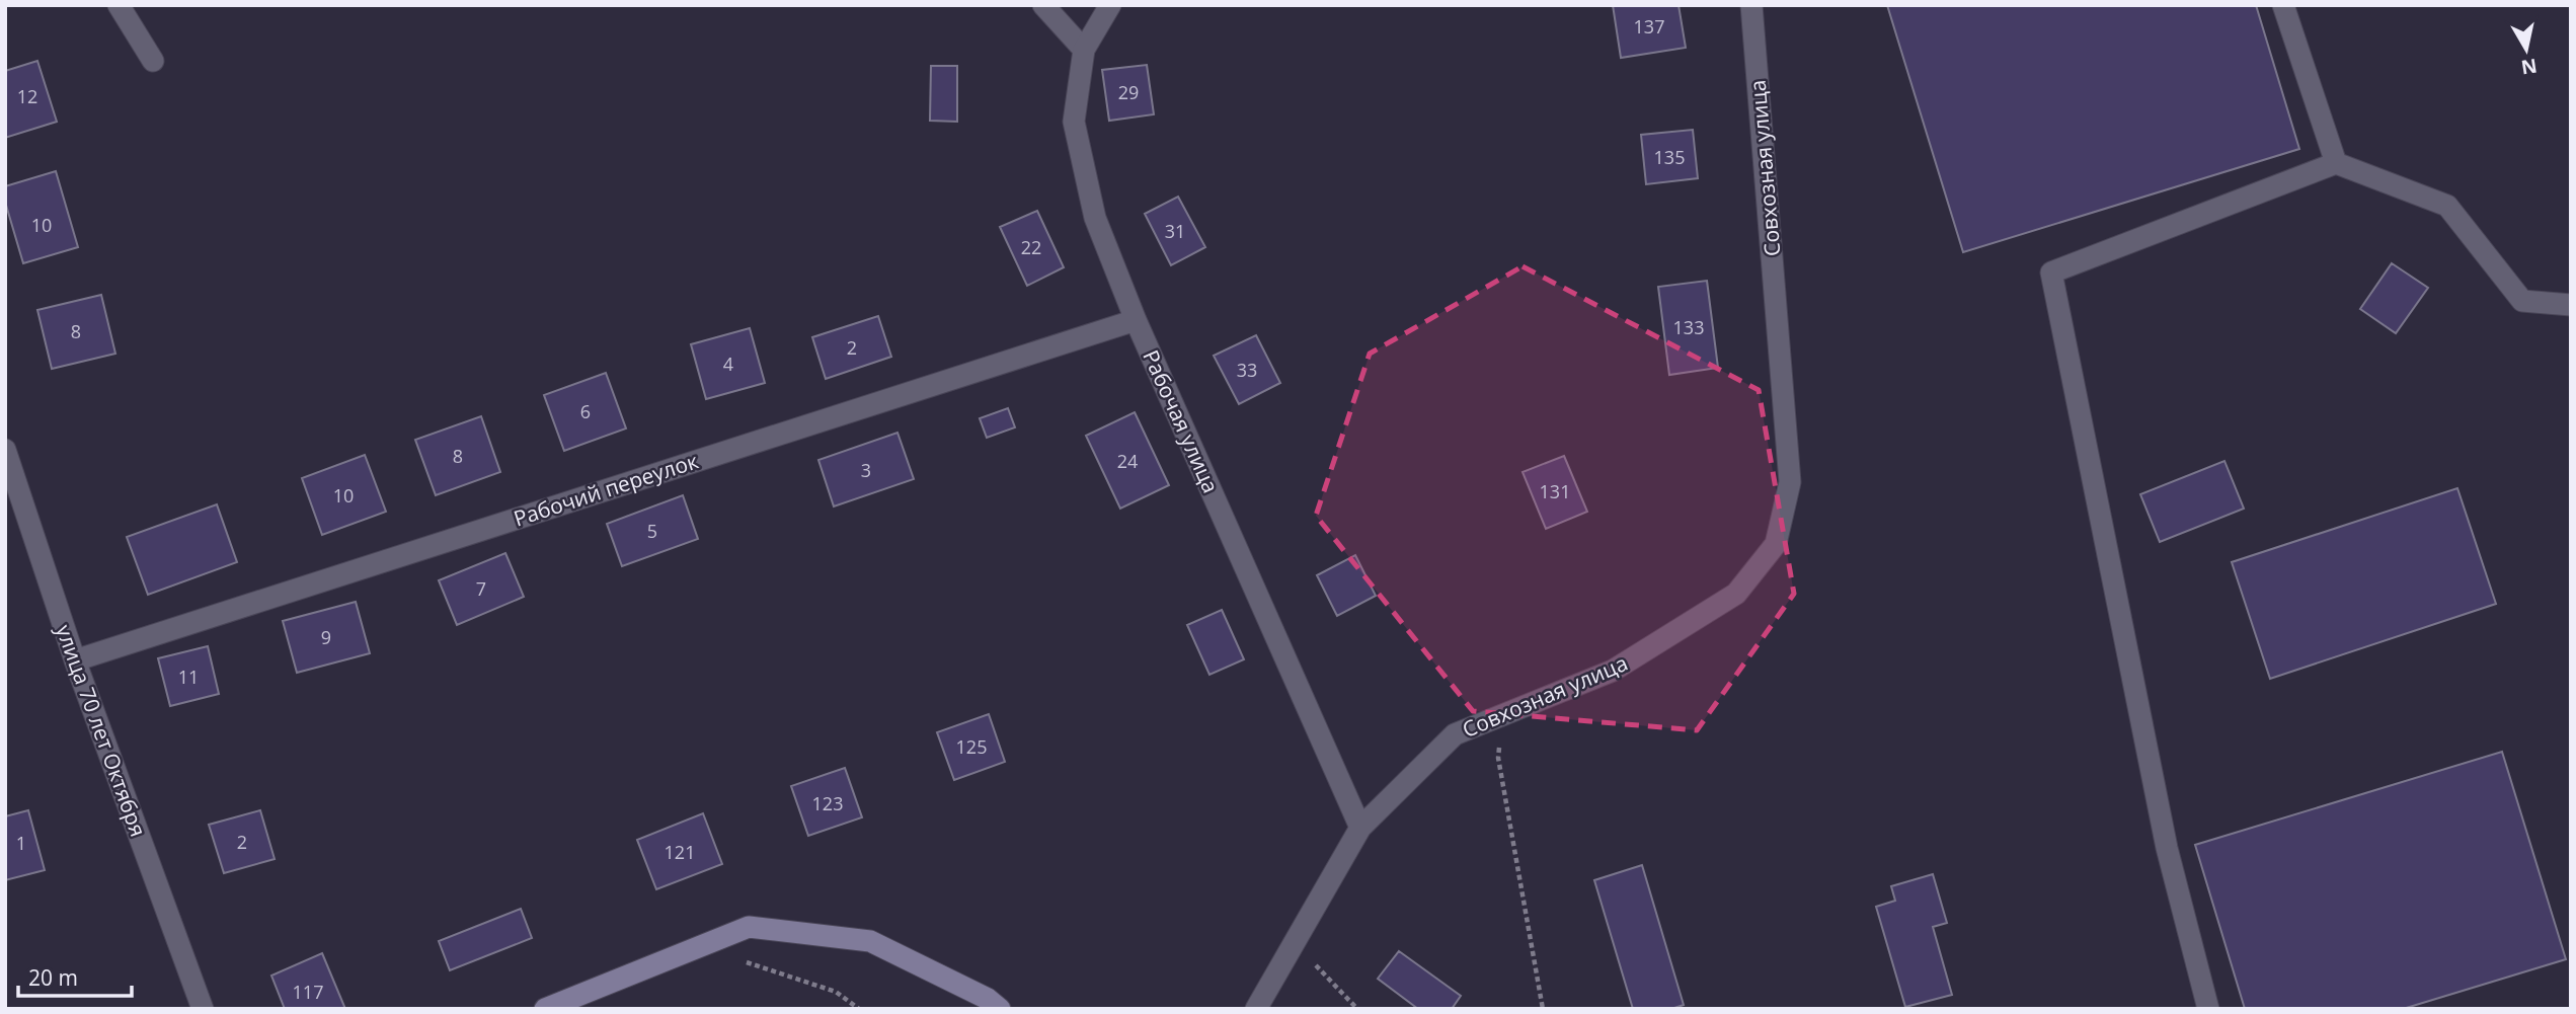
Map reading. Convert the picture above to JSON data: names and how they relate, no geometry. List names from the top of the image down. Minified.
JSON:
{"streets":{"street":["Совхозная улица","Рабочая улица","Рабочий переулок","улица 70 лет Октября"]},"crossings":[["Совхозная улица","Рабочая улица"],["Рабочая улица","Рабочий переулок"],["Рабочий переулок","улица 70 лет Октября"]],"house_numbers":["137","29","12","135","10","31","22","133","8","2","4","33","6","8","24","3","131","10","5","7","9","11","125","123","2","1","121","117"],"scale_bar":"20 m","north":"bottom"}
